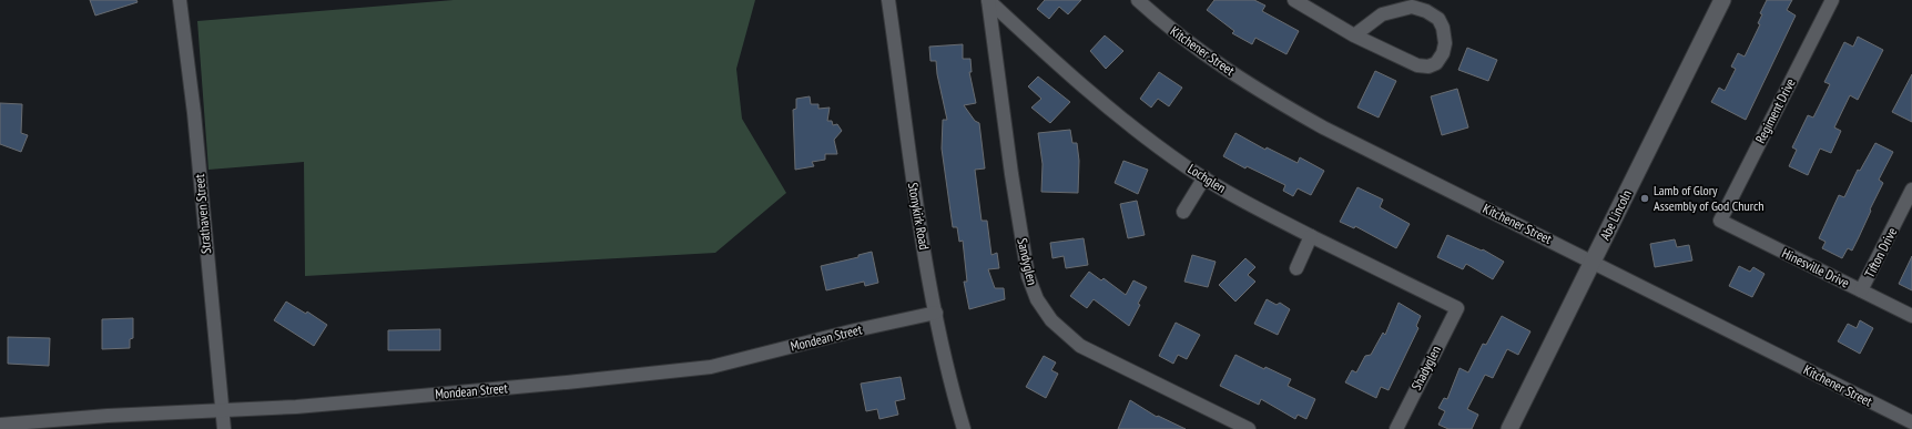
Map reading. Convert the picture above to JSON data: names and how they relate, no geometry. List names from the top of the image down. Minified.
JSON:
{"streets":{"street":["Kitchener Street","Regiment Drive","Lochglen","Strathaven Street","Abe Lincoln","Stonykirk Road","Tifton Drive","Sandyglen","Hinesville Drive","Mondean Street","Shadyglen"]},"crossings":[["Kitchener Street","Abe Lincoln"],["Regiment Drive","Hinesville Drive"],["Lochglen","Sandyglen"],["Lochglen","Shadyglen"],["Strathaven Street","Mondean Street"],["Stonykirk Road","Mondean Street"],["Tifton Drive","Hinesville Drive"]],"places":["Lamb of Glory Assembly of God Church"]}
